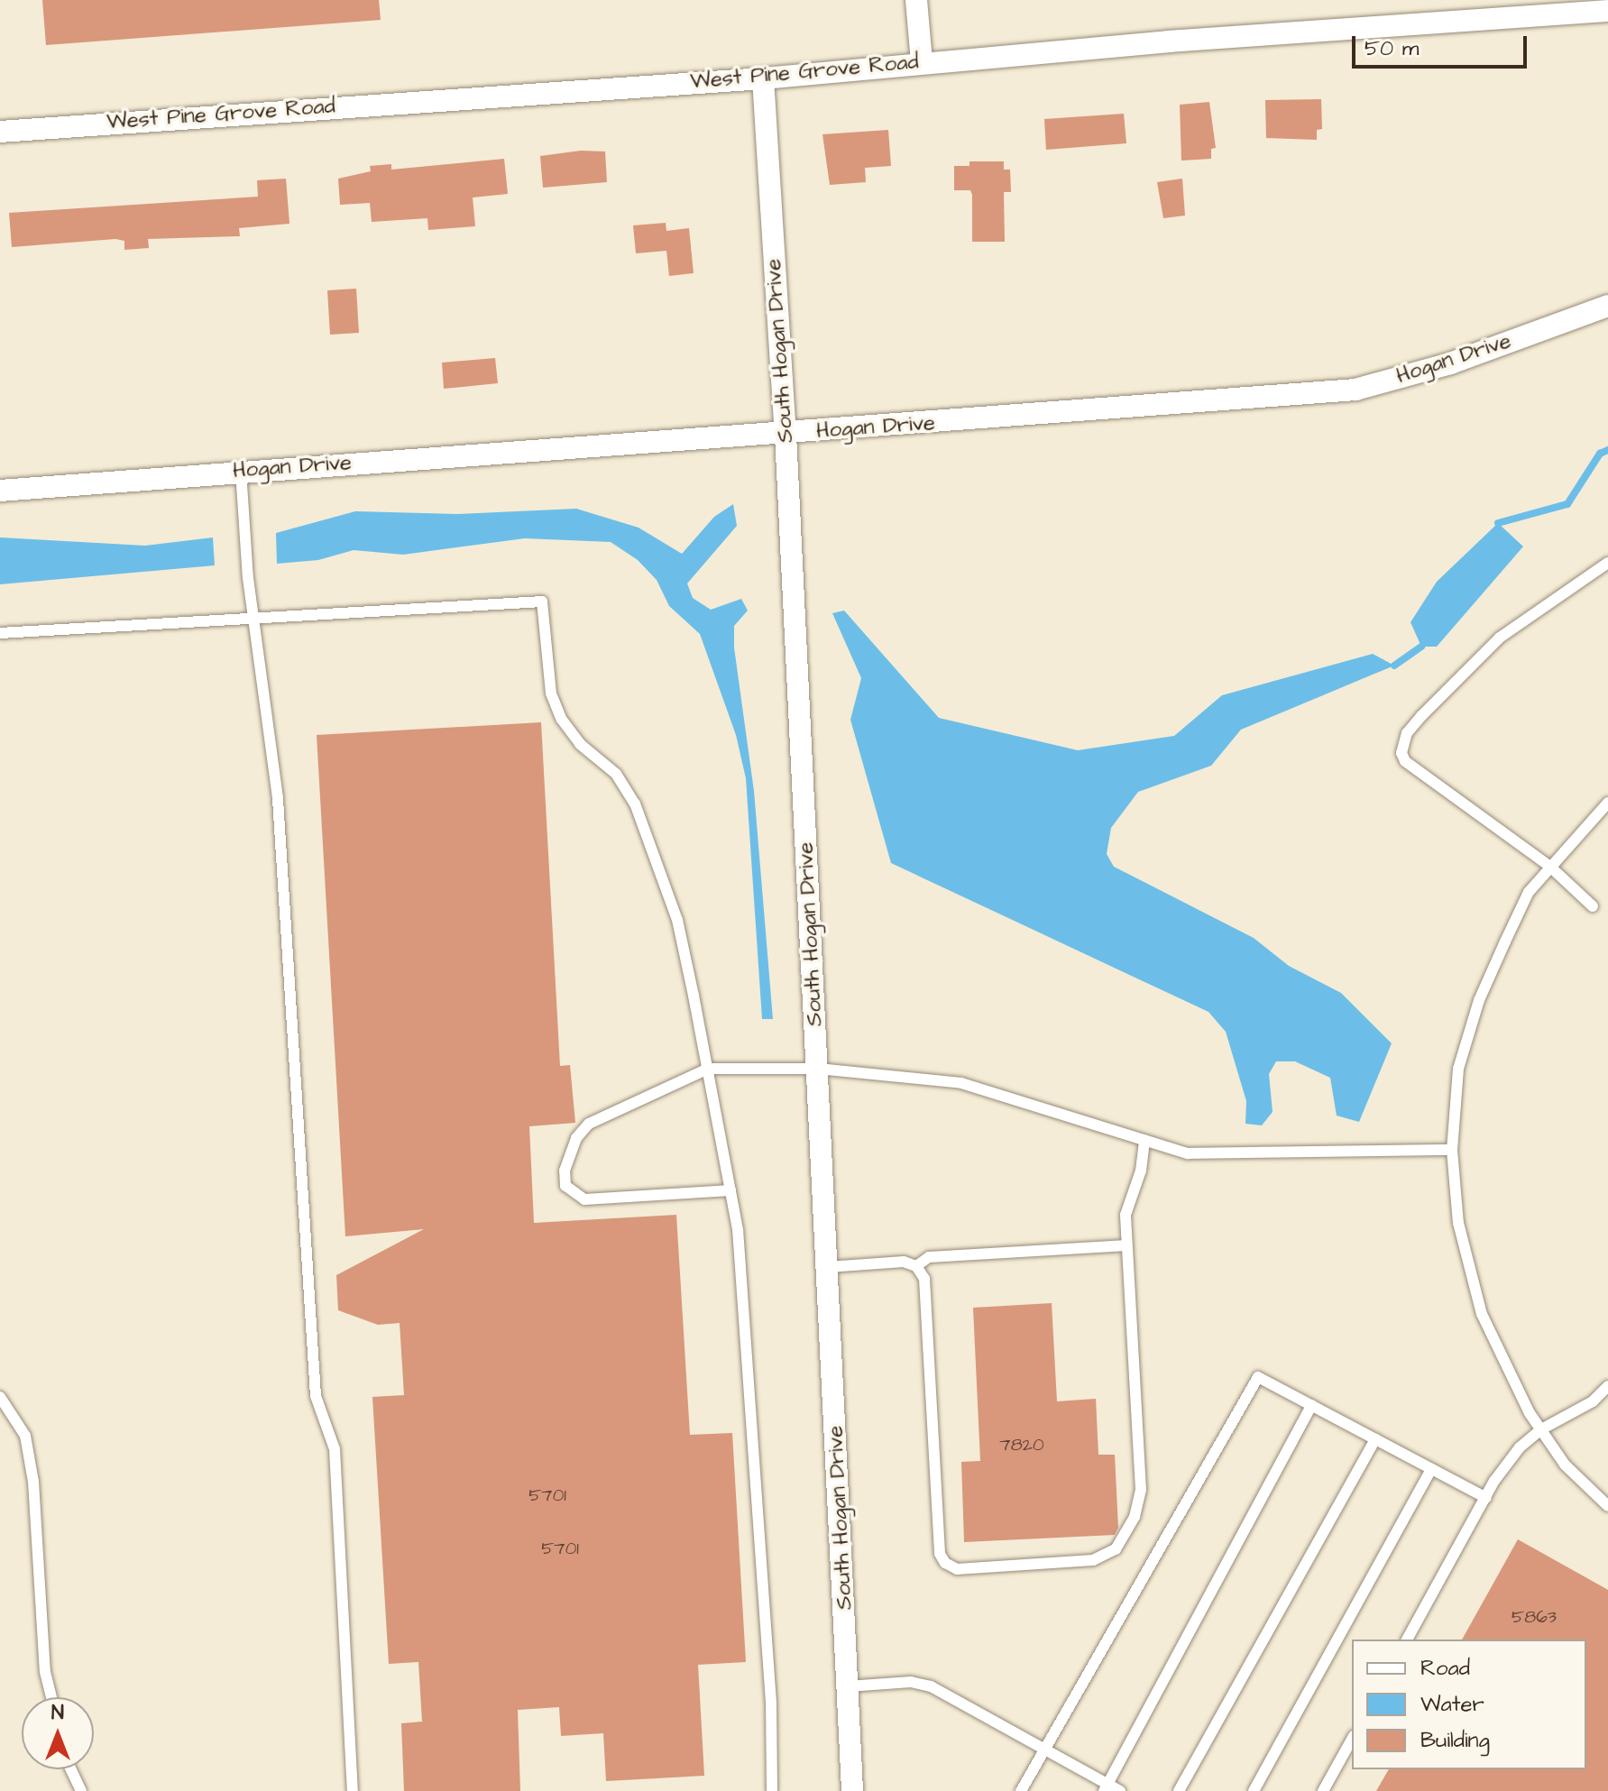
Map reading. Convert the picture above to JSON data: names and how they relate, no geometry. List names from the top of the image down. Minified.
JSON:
{"streets":{"street":["West Pine Grove Road","South Hogan Drive","Hogan Drive"]},"crossings":[["West Pine Grove Road","South Hogan Drive"],["South Hogan Drive","Hogan Drive"]],"house_numbers":["7820","5701","5701","5863"],"legend":["Road","Water","Building"],"scale_bar":"50 m","north":"top"}
